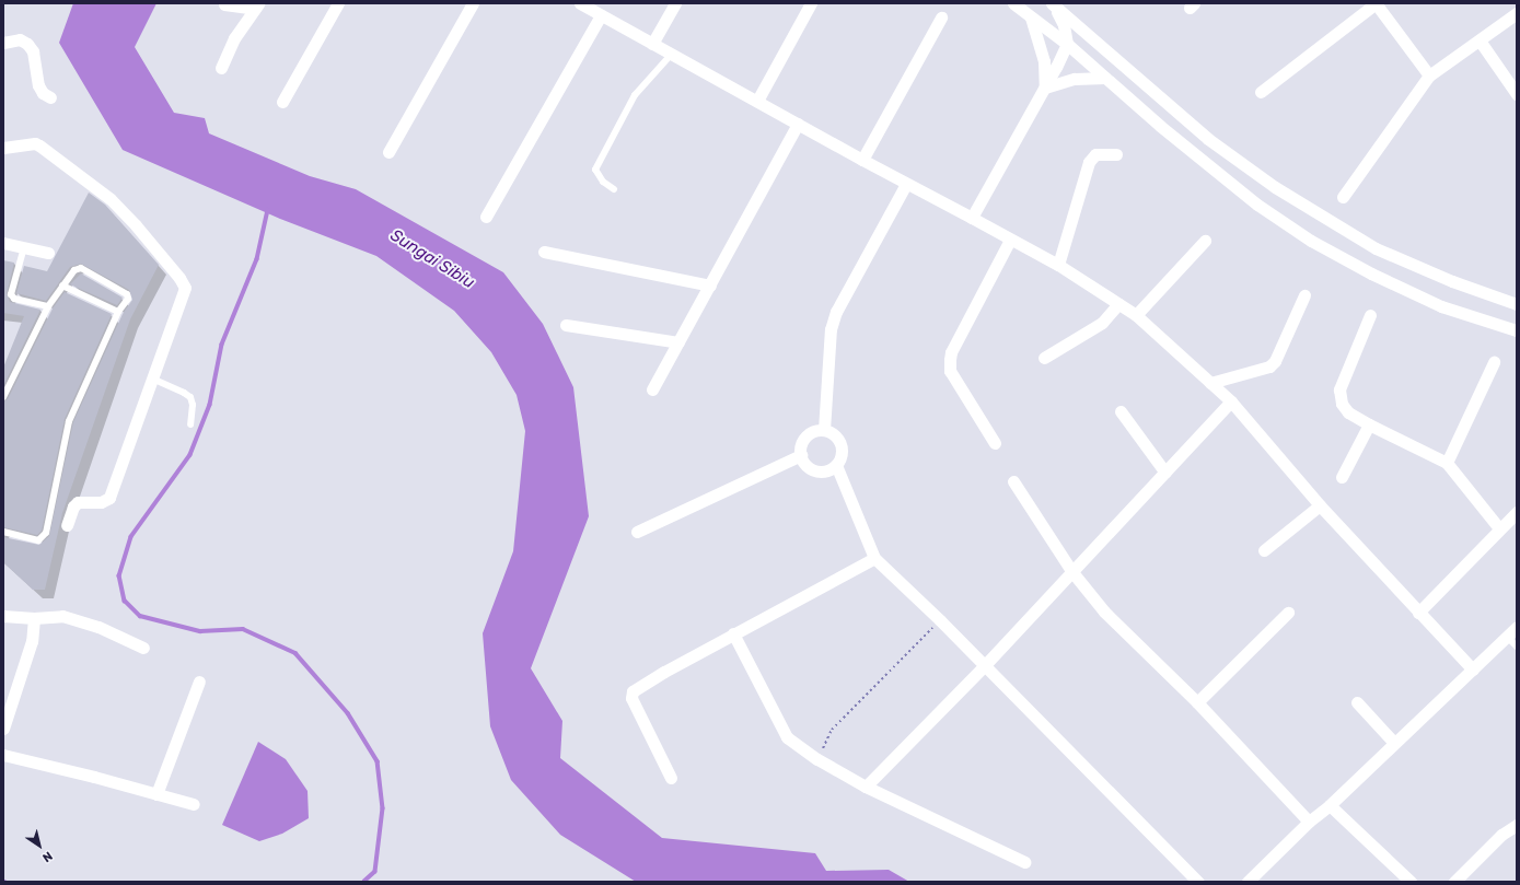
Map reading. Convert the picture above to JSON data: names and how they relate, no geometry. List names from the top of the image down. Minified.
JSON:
{"water":["Sungai Sibiu"],"north":"bottom right"}
